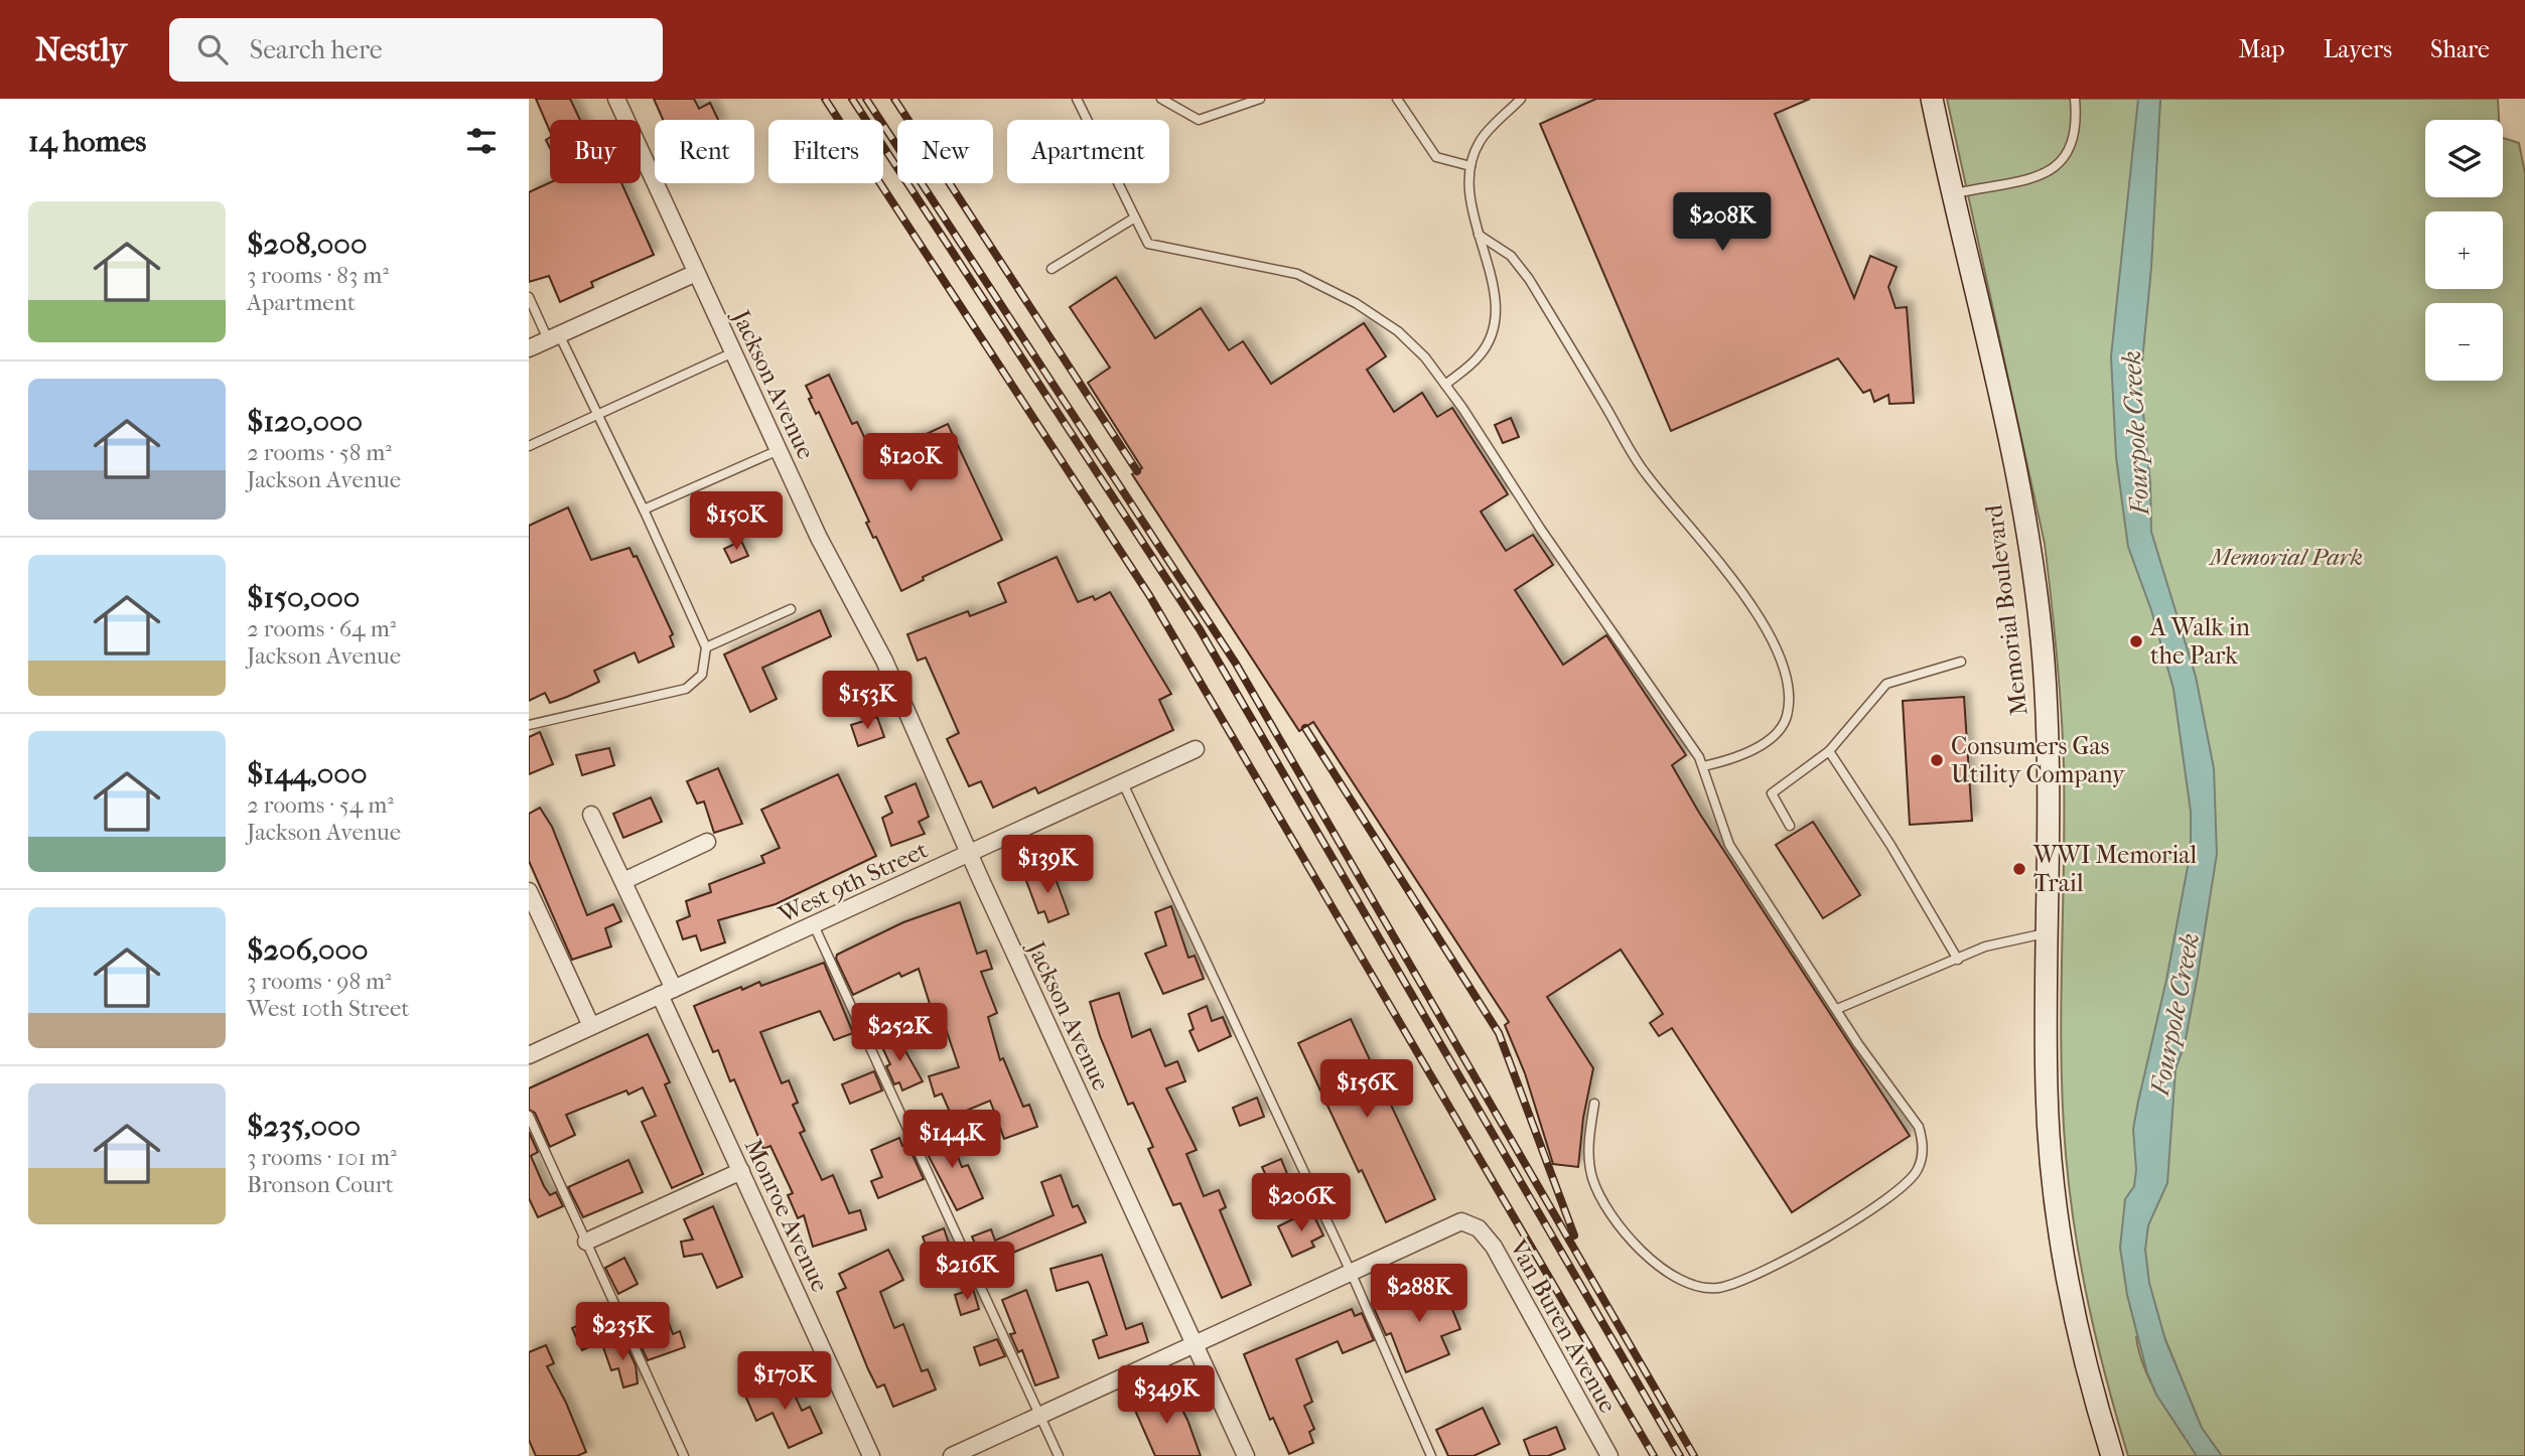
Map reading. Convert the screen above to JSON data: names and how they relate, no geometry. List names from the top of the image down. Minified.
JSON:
{"streets":{"street":["Jackson Avenue","Memorial Boulevard","West 9th Street","Monroe Avenue","Van Buren Avenue"]},"crossings":[["Jackson Avenue","West 9th Street"],["West 9th Street","Monroe Avenue"]],"water":["Fourpole Creek"],"parks":["Memorial Park"],"places":["A Walk in the Park","Consumers Gas Utility Company","WWI Memorial Trail"],"page":{"header":"Nestly","search":"Search here","nav":["Map","Layers","Share"],"heading":"14 homes","map_buttons":["+","−"],"chip":["Buy","Rent","Filters","New","Apartment"],"list":[{"name":"$208,000","note":"3 rooms · 83 m² · Apartment"},{"name":"$120,000","note":"2 rooms · 58 m² · Jackson Avenue"},{"name":"$150,000","note":"2 rooms · 64 m² · Jackson Avenue"},{"name":"$144,000","note":"2 rooms · 54 m² · Jackson Avenue"},{"name":"$206,000","note":"3 rooms · 98 m² · West 10th Street"},{"name":"$235,000","note":"3 rooms · 101 m² · Bronson Court"}],"price":["$208K","$120K","$150K","$153K","$139K","$252K","$156K","$144K","$206K","$216K","$288K","$235K","$170K","$349K"]}}
